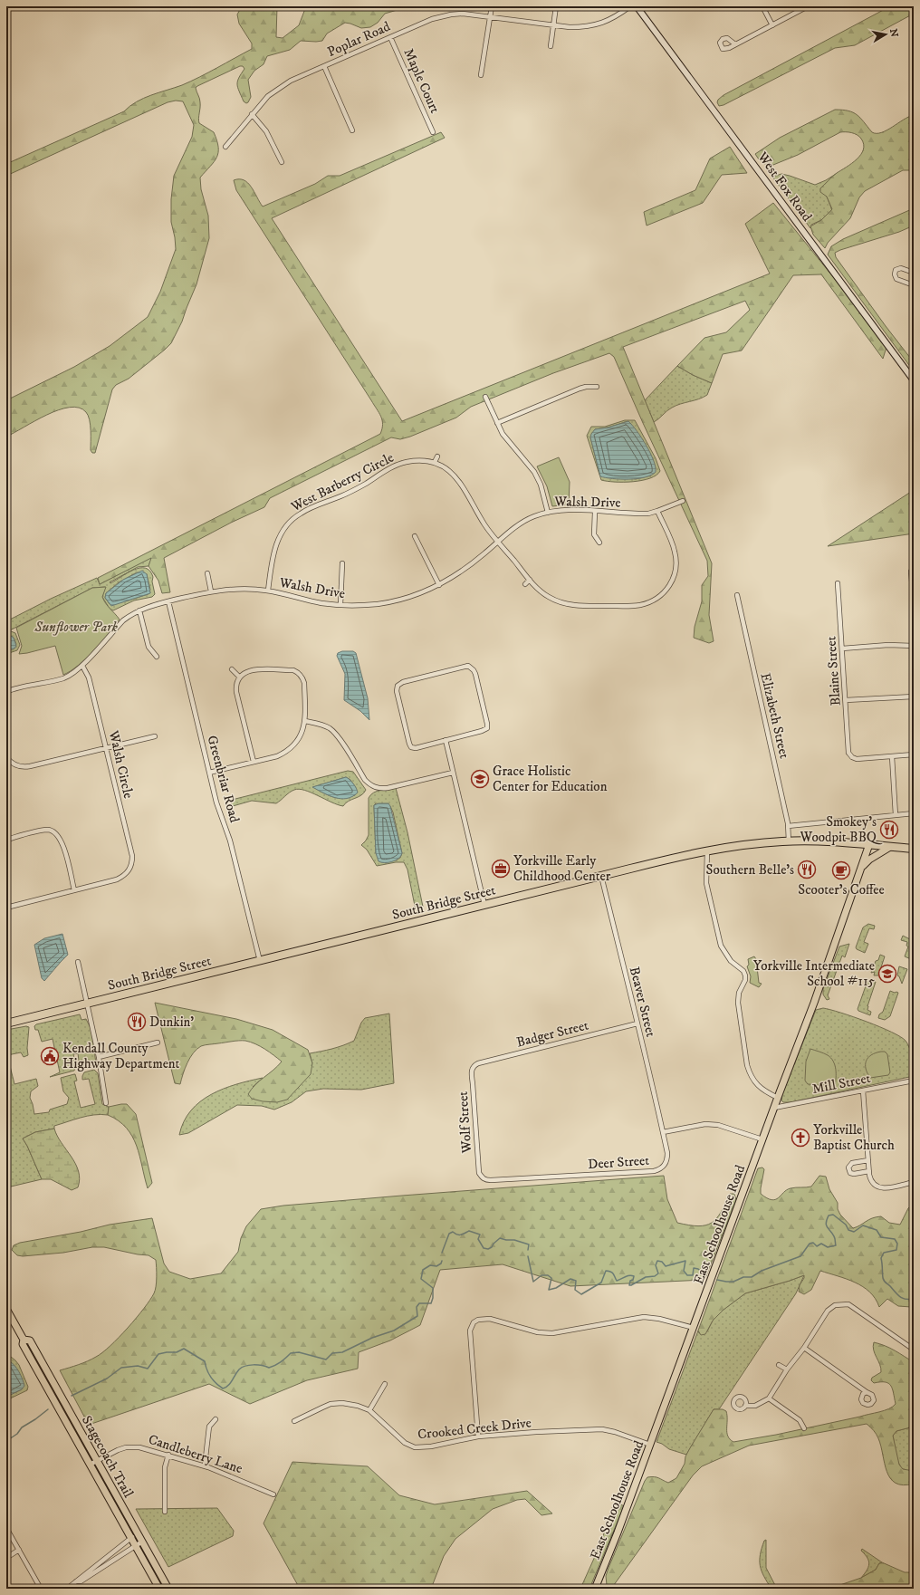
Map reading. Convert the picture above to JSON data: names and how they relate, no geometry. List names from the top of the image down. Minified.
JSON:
{"streets":{"highway":["South Bridge Street"],"main road":["East Schoolhouse Road","Stagecoach Trail"],"street":["Poplar Road","Maple Court","West Fox Road","West Barberry Circle","Walsh Drive","Blaine Street","Elizabeth Street","Walsh Circle","Greenbriar Road","Beaver Street","Badger Street","Mill Street","Wolf Street","Deer Street","Crooked Creek Drive","Candleberry Lane"]},"crossings":[["Poplar Road","Maple Court"],["West Barberry Circle","Walsh Drive"],["Walsh Drive","Walsh Circle"],["Walsh Drive","Greenbriar Road"],["Elizabeth Street","South Bridge Street"],["Greenbriar Road","South Bridge Street"],["South Bridge Street","Beaver Street"],["South Bridge Street","East Schoolhouse Road"],["Beaver Street","Badger Street"],["Beaver Street","Deer Street"],["Badger Street","Wolf Street"],["Mill Street","East Schoolhouse Road"],["Wolf Street","Deer Street"],["East Schoolhouse Road","Crooked Creek Drive"],["Candleberry Lane","Stagecoach Trail"]],"parks":["Sunflower Park"],"places":{"school or university":["Grace Holistic Center for Education","Yorkville Intermediate School #115"],"restaurant":["Smokey's Woodpit BBQ","Southern Belle's","Dunkin'"],"office":["Yorkville Early Childhood Center"],"cafe":["Scooter's Coffee"],"public building":["Kendall County Highway Department"],"church":["Yorkville Baptist Church"]},"north":"right"}
